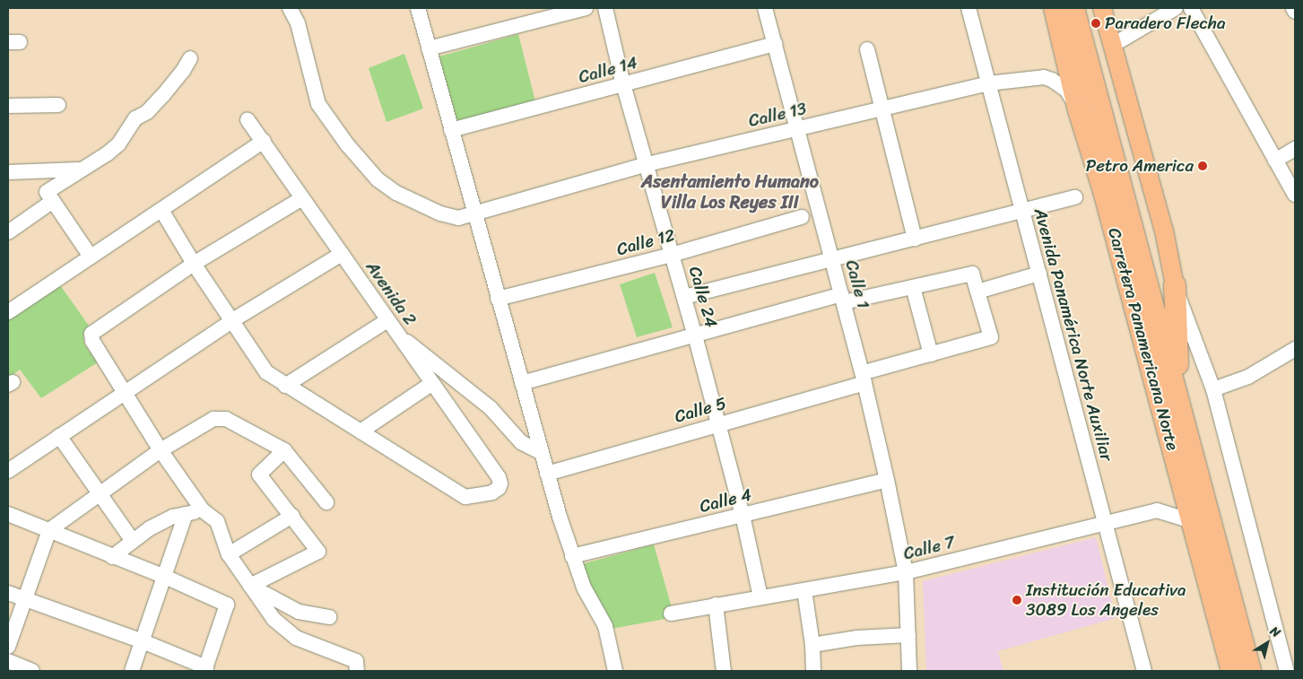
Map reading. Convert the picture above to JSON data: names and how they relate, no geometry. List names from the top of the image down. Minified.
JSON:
{"streets":{"highway":["Carretera Panamericana Norte"],"street":["Calle 14","Calle 13","Calle 12","Calle 1","Avenida 2","Calle 24","Avenida Panamérica Norte Auxiliar","Calle 5","Calle 4","Calle 7"]},"crossings":[["Calle 14","Calle 1"],["Calle 14","Calle 24"],["Calle 13","Calle 1"],["Calle 13","Calle 24"],["Calle 13","Avenida Panamérica Norte Auxiliar"],["Calle 13","Carretera Panamericana Norte"],["Calle 12","Calle 24"],["Calle 1","Calle 5"],["Calle 1","Calle 4"],["Calle 1","Calle 7"],["Calle 24","Calle 5"],["Calle 24","Calle 4"],["Calle 24","Calle 7"],["Avenida Panamérica Norte Auxiliar","Calle 7"],["Carretera Panamericana Norte","Calle 7"]],"districts":["Asentamiento Humano Villa Los Reyes III"],"places":["Paradero Flecha","Petro America","Institución Educativa 3089 Los Angeles"],"north":"top right"}
